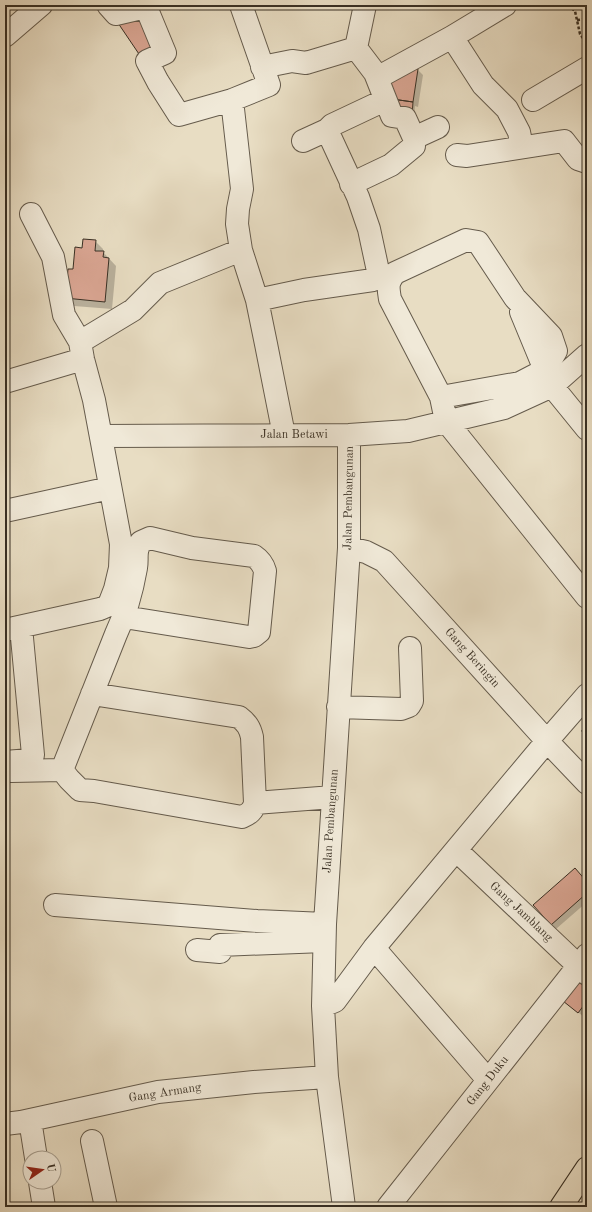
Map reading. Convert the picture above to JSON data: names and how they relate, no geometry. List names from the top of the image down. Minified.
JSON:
{"streets":{"street":["Jalan Betawi","Jalan Pembangunan","Gang Beringin","Gang Jamblang","Gang Duku","Gang Armang"]},"crossings":[["Jalan Betawi","Jalan Pembangunan"],["Jalan Pembangunan","Gang Beringin"],["Jalan Pembangunan","Gang Armang"],["Gang Jamblang","Gang Duku"]],"north":"right"}
